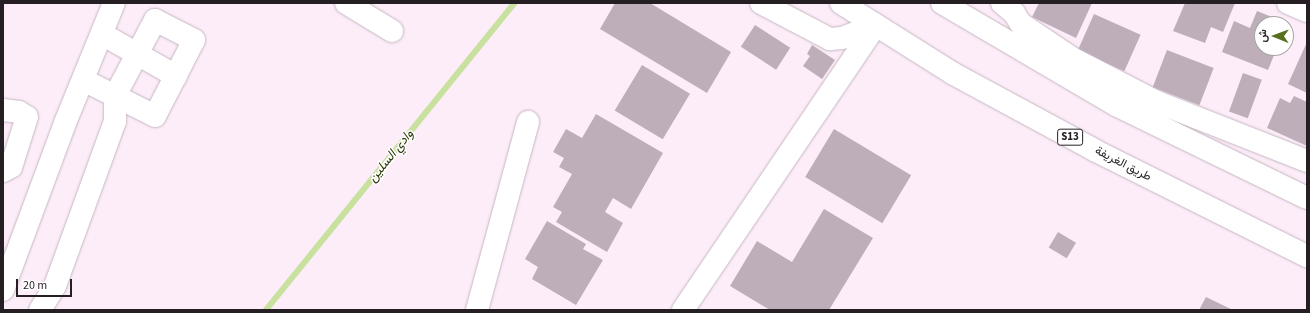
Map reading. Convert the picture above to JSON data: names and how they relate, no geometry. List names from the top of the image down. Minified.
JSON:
{"streets":{"street":["S13","طريق الغريفة"]},"water":["وادي السلين"],"scale_bar":"20 m","north":"left"}
